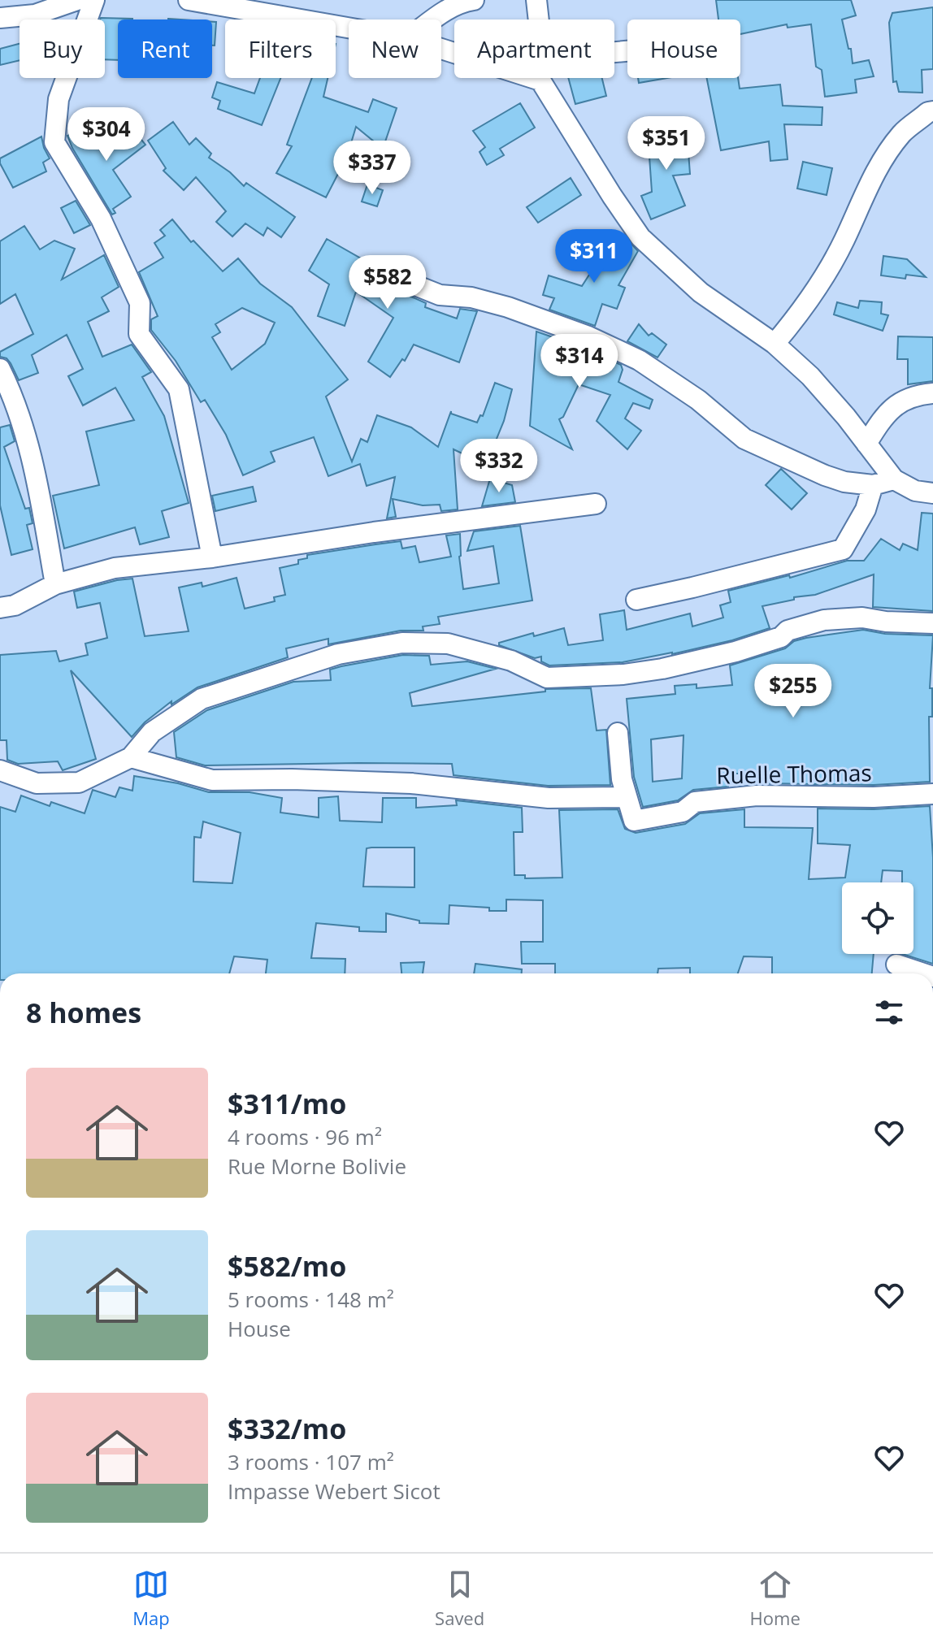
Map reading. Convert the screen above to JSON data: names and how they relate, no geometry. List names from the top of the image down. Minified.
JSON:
{"streets":{"street":["Ruelle Thomas"]},"page":{"chip":["Buy","Rent","Filters","New","Apartment","House"],"price":["$304","$351","$337","$311","$582","$314","$332","$255"],"heading":"8 homes","list":[{"name":"$311/mo","note":"4 rooms · 96 m² · Rue Morne Bolivie"},{"name":"$582/mo","note":"5 rooms · 148 m² · House"},{"name":"$332/mo","note":"3 rooms · 107 m² · Impasse Webert Sicot"}],"tabs":["Map","Saved","Home"]}}
